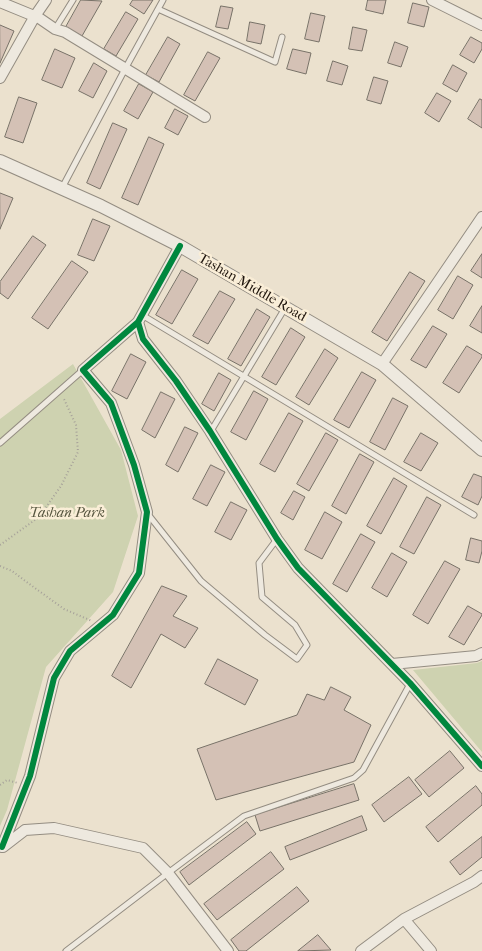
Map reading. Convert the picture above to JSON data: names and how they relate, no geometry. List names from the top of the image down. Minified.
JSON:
{"streets":{"street":["Tashan Middle Road"]},"parks":["Tashan Park"]}
